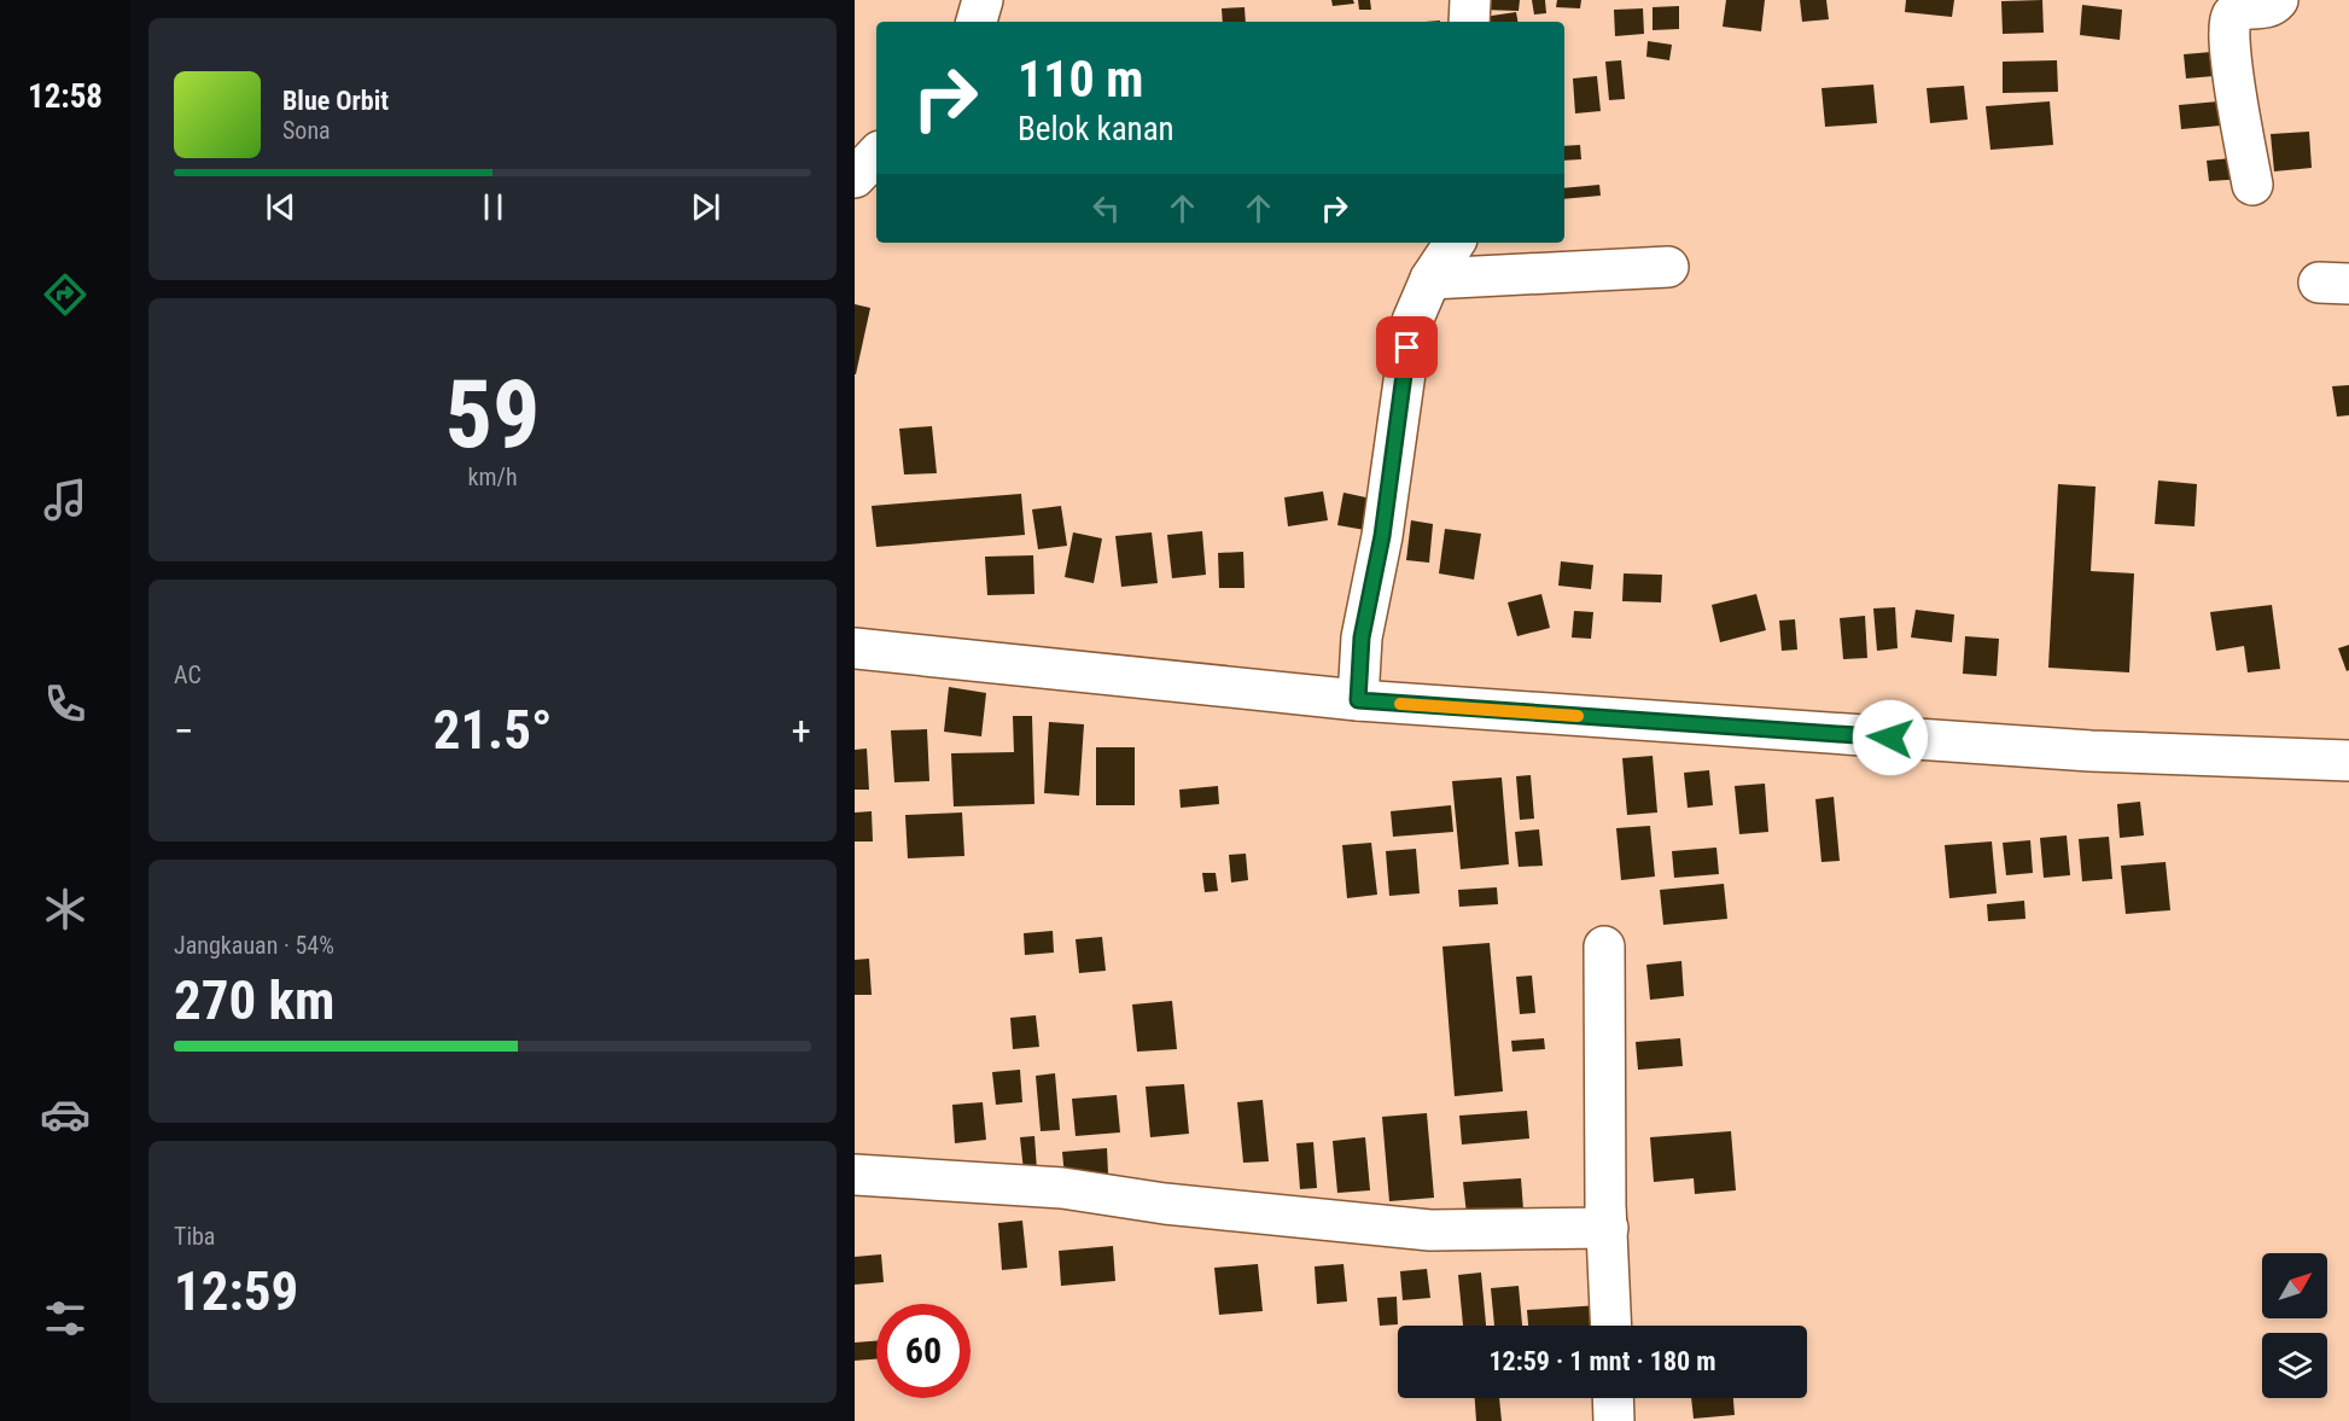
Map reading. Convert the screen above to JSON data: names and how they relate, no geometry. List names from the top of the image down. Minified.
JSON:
{"north":"top right","page":{"tabs":"12:58","turn":["110 m","Belok kanan"],"song":["Blue Orbit","Sona"],"tile":[["59","km/h"],"AC",["Jangkauan · 54%","270 km"],["Tiba","12:59"]],"heat":["−","21.5°","+"],"limit":"60","trip":"12:59 · 1 mnt · 180 m"}}
